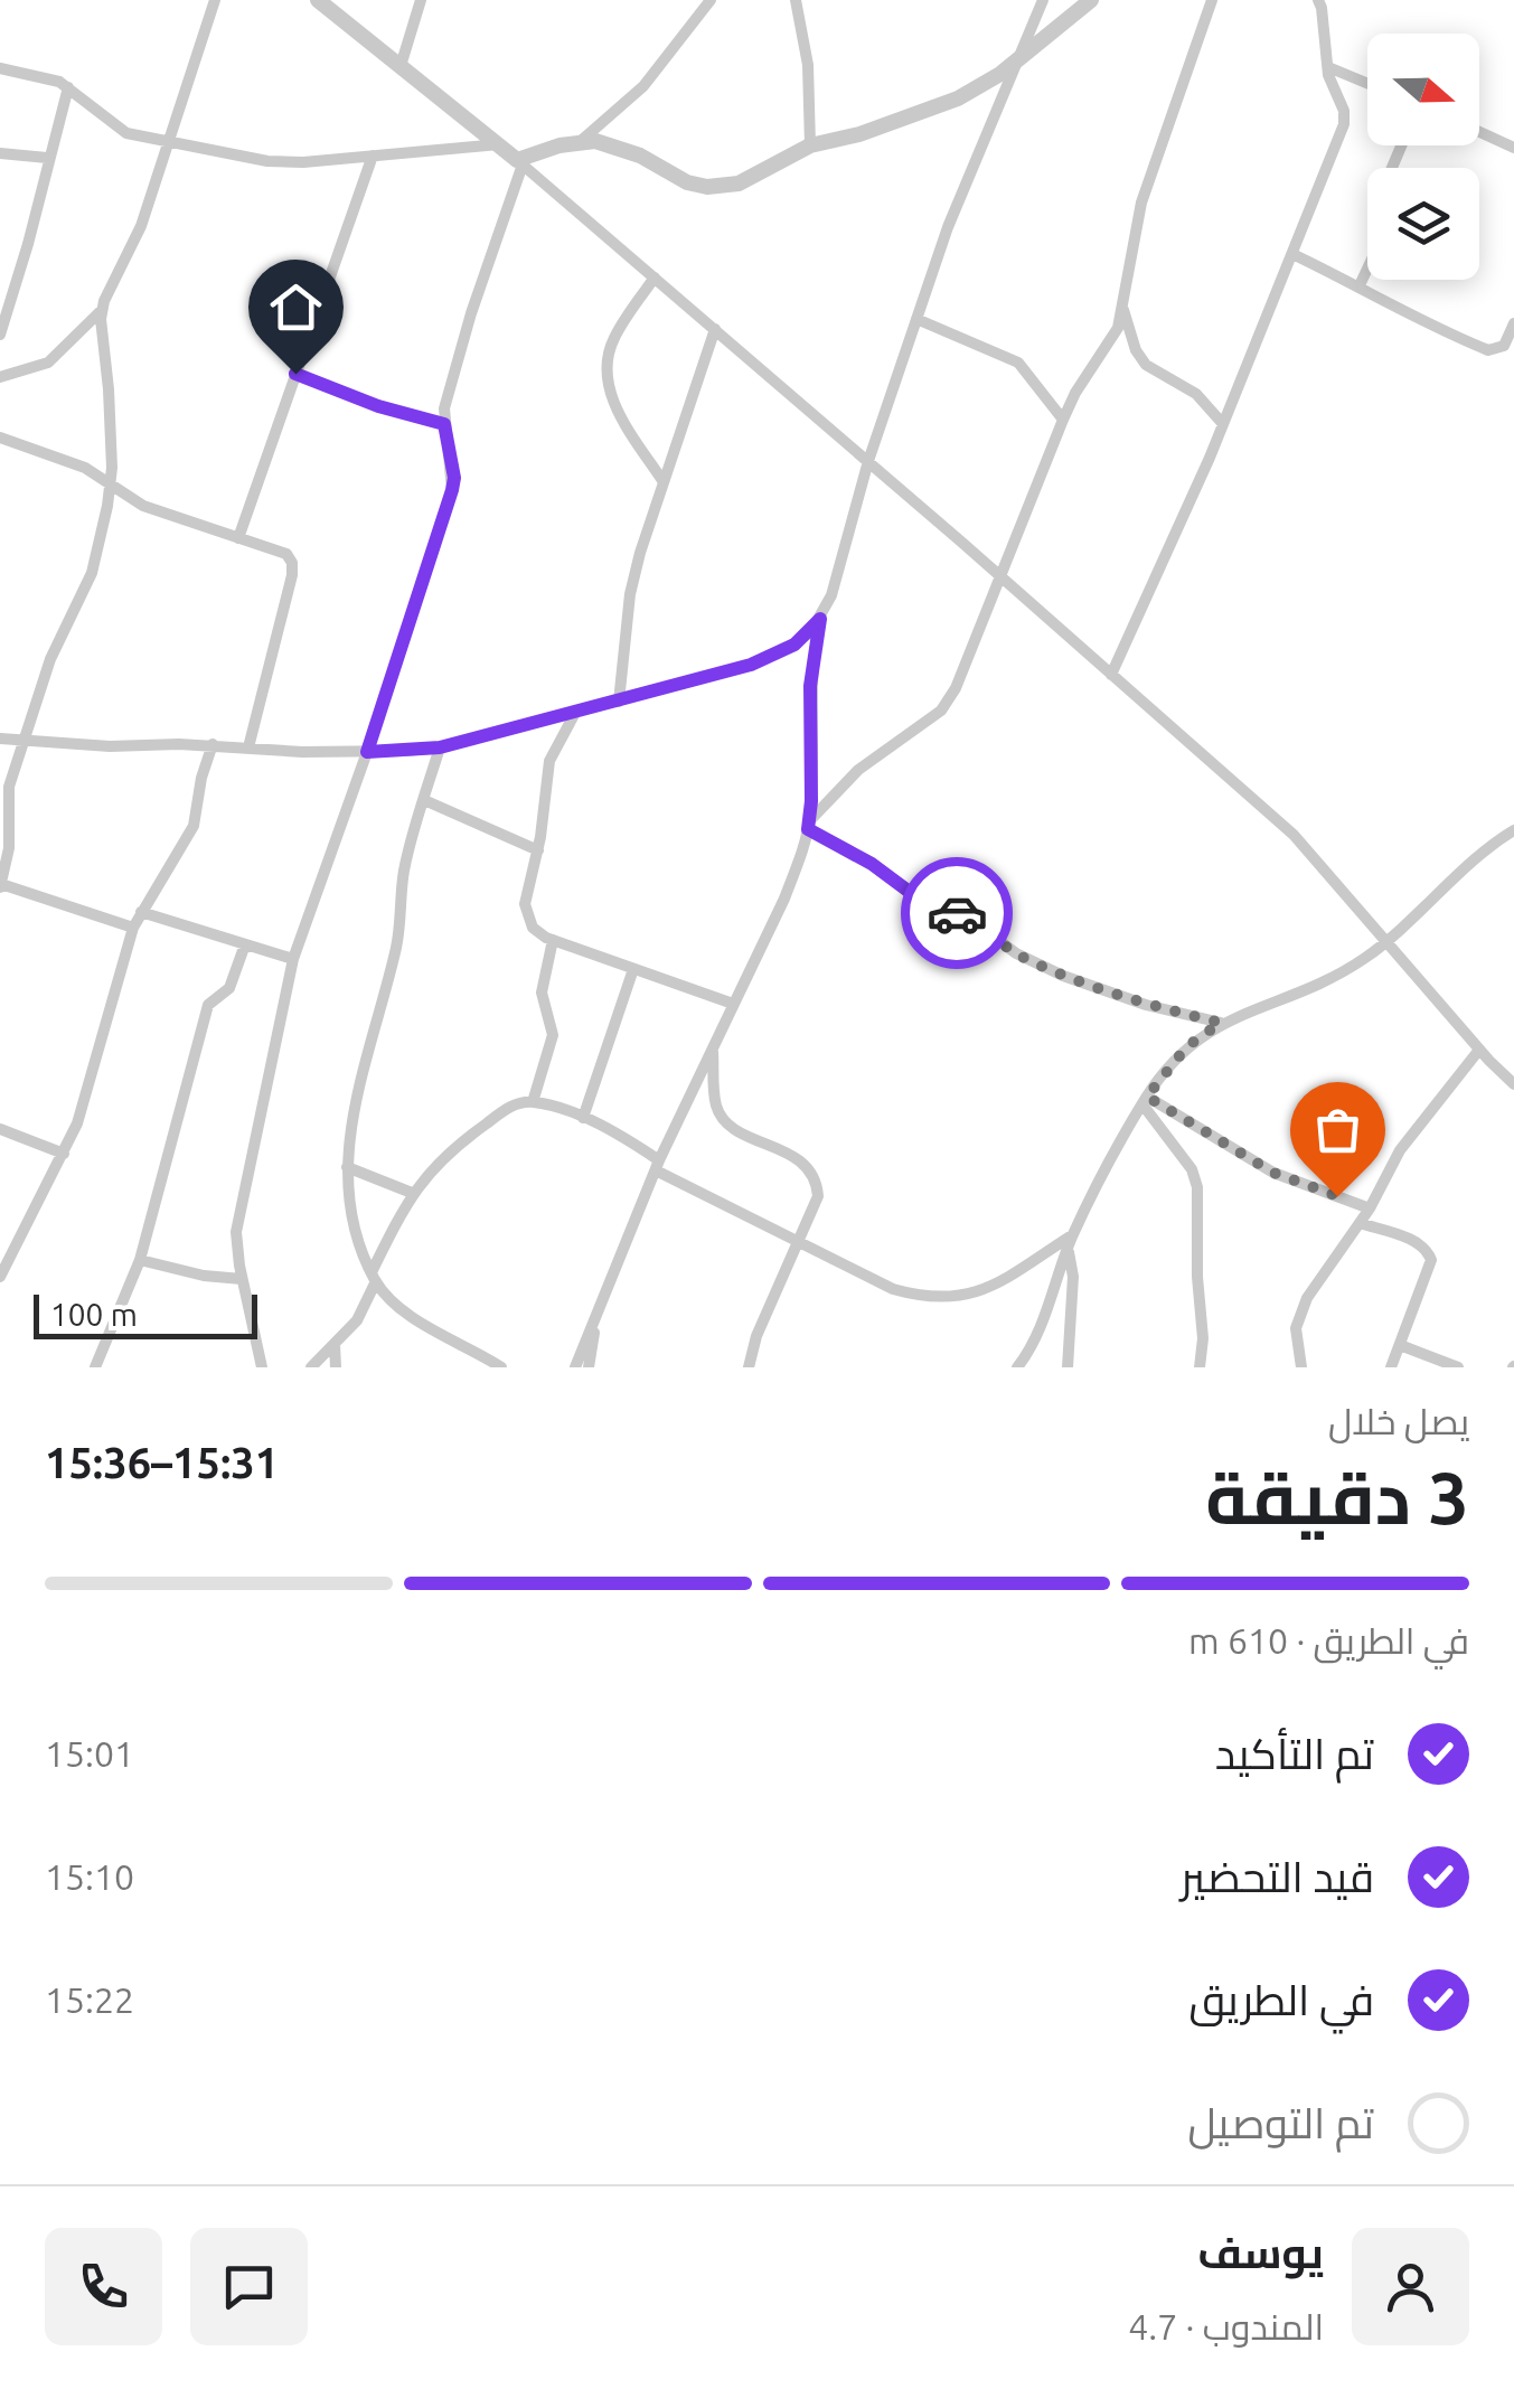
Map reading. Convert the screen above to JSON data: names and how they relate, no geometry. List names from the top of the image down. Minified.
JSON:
{"scale_bar":"100 m","north":"right","page":{"scale":"100 m","heading":["3 دقيقة","يصل خلال","15:31–15:36"],"panel":["يوسف","المندوب · 4.7"],"bar":"في الطريق · 610 m","list":[["تم التأكيد","15:01"],["قيد التحضير","15:10"],["في الطريق","15:22"],"تم التوصيل"]}}
